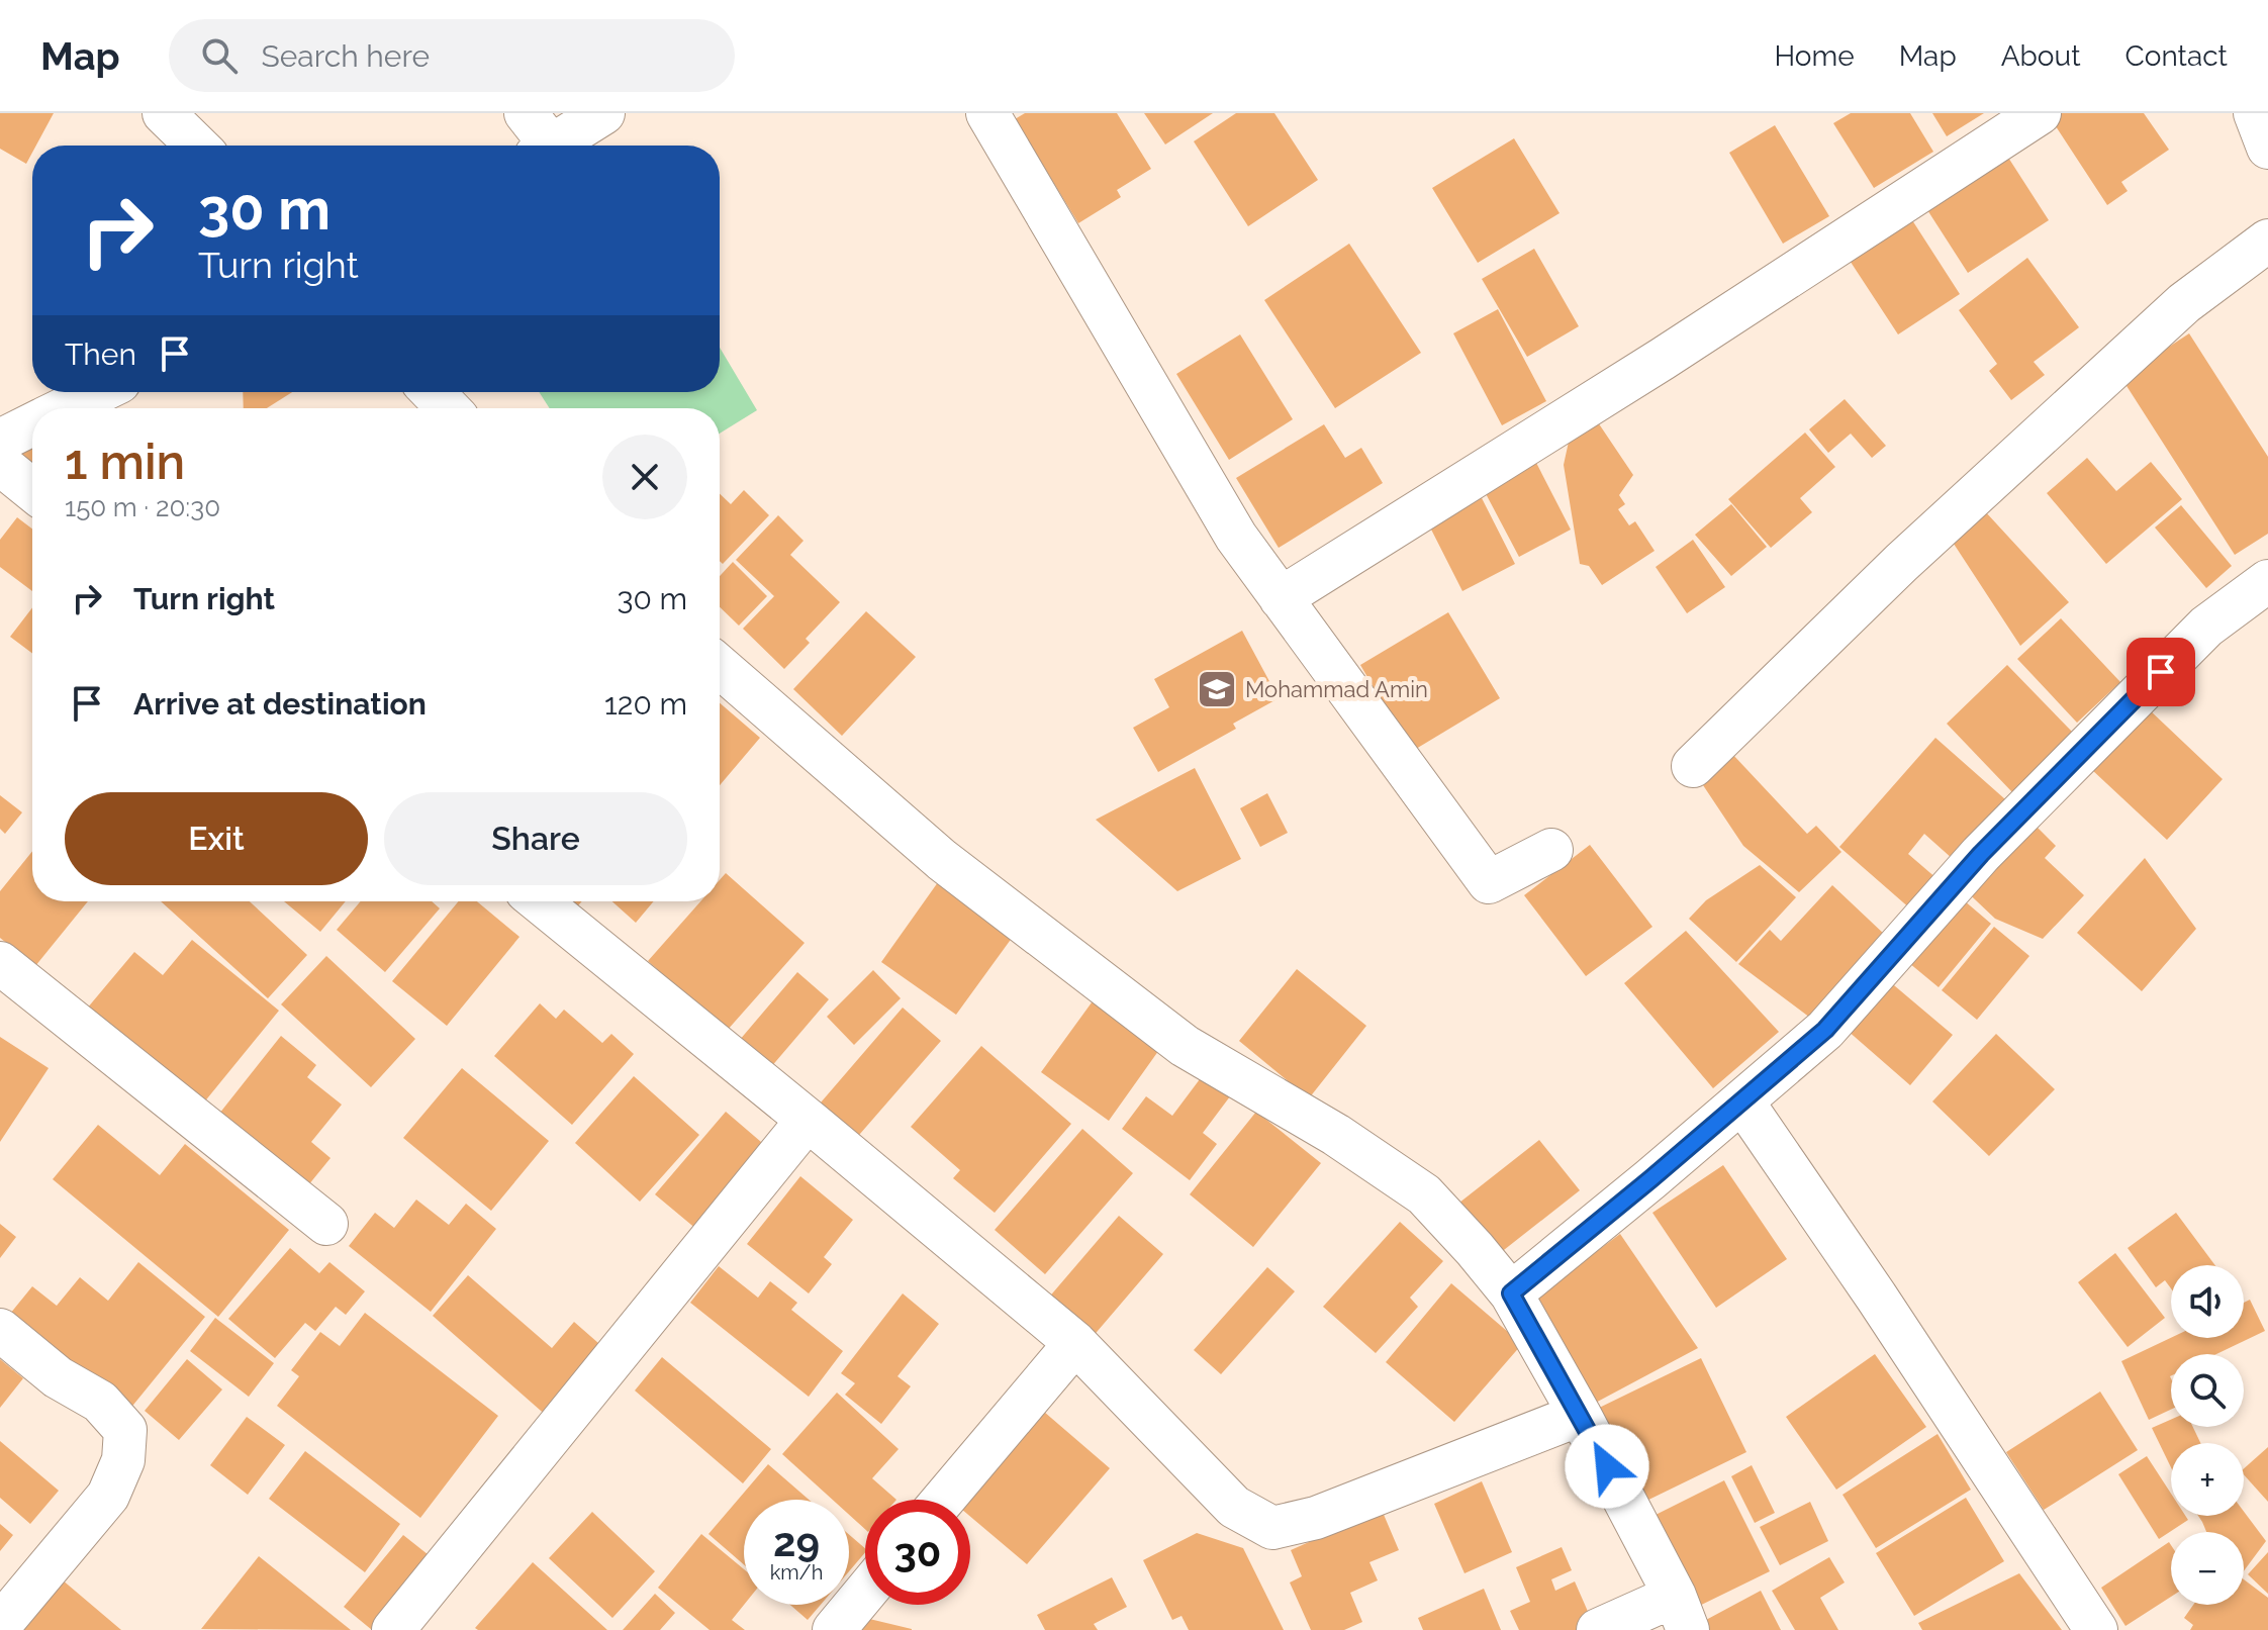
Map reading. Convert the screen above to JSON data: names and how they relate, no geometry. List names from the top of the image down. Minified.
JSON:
{"places":{"school or university":["Mohammad Amin"]},"page":{"header":"Map","search":"Search here","nav":["Home","Map","About","Contact"],"turn":["30 m","Turn right"],"then":"Then","heading":["1 min","150 m · 20:30"],"list":[{"name":"Turn right","value":"30 m"},{"name":"Arrive at destination","value":"120 m"}],"buttons":["Exit","Share"],"map_buttons":["+","−"],"speed":"29 km/h","limit":"30"}}
